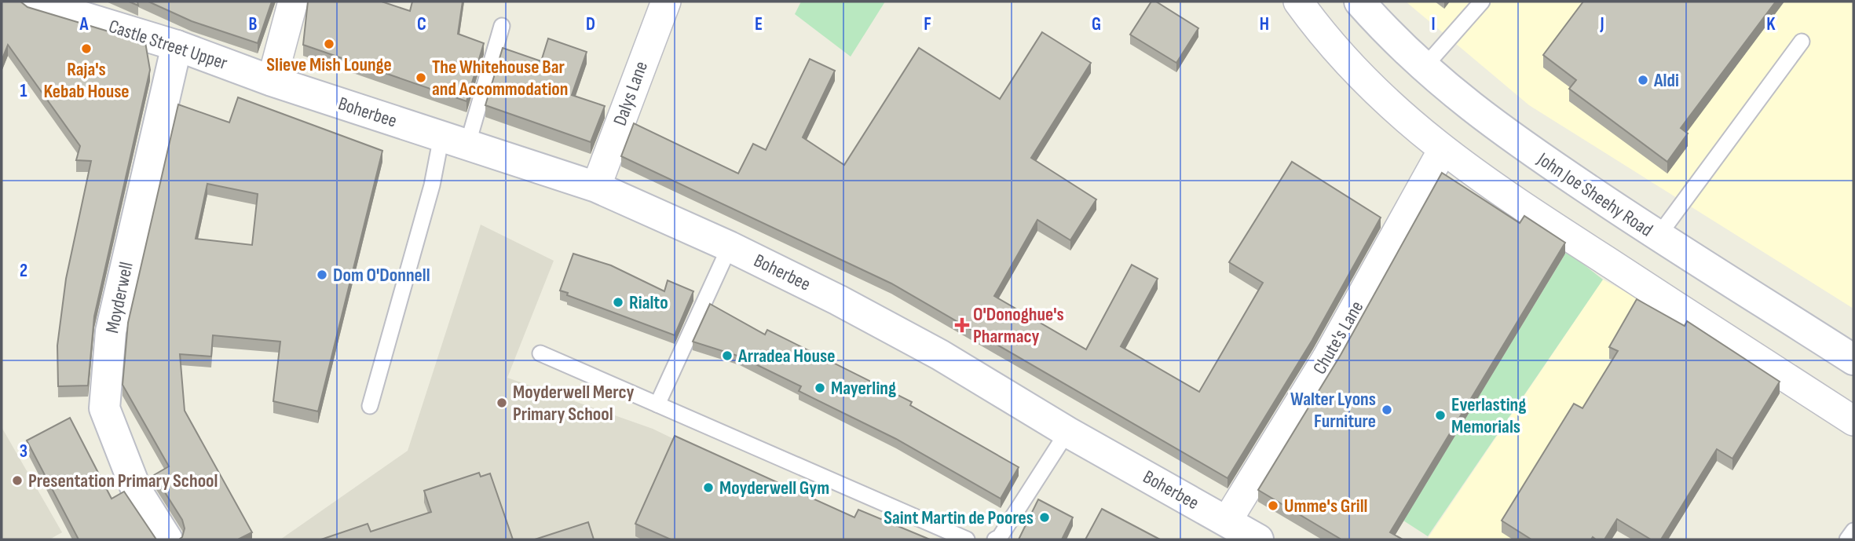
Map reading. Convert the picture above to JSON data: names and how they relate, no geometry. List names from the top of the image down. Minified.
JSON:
{"streets":{"main road":["Castle Street Upper","Boherbee","John Joe Sheehy Road","Moyderwell"],"street":["Dalys Lane","Chute's Lane"]},"crossings":[["Castle Street Upper","Boherbee"],["Castle Street Upper","Moyderwell"],["Dalys Lane","Boherbee"],["Boherbee","Chute's Lane"]],"places":{"other":["Slieve Mish Lounge","Raja's Kebab House","The Whitehouse Bar and Accommodation","Aldi","Dom O'Donnell","Rialto","Arradea House","Mayerling","Moyderwell Mercy Primary School","Walter Lyons Furniture","Everlasting Memorials","Presentation Primary School","Moyderwell Gym","Umme's Grill","Saint Martin de Poores"],"health":["O'Donoghue's Pharmacy"]},"grid":{"columns":["A","B","C","D","E","F","G","H","I","J","K"],"rows":["1","2","3"]}}
